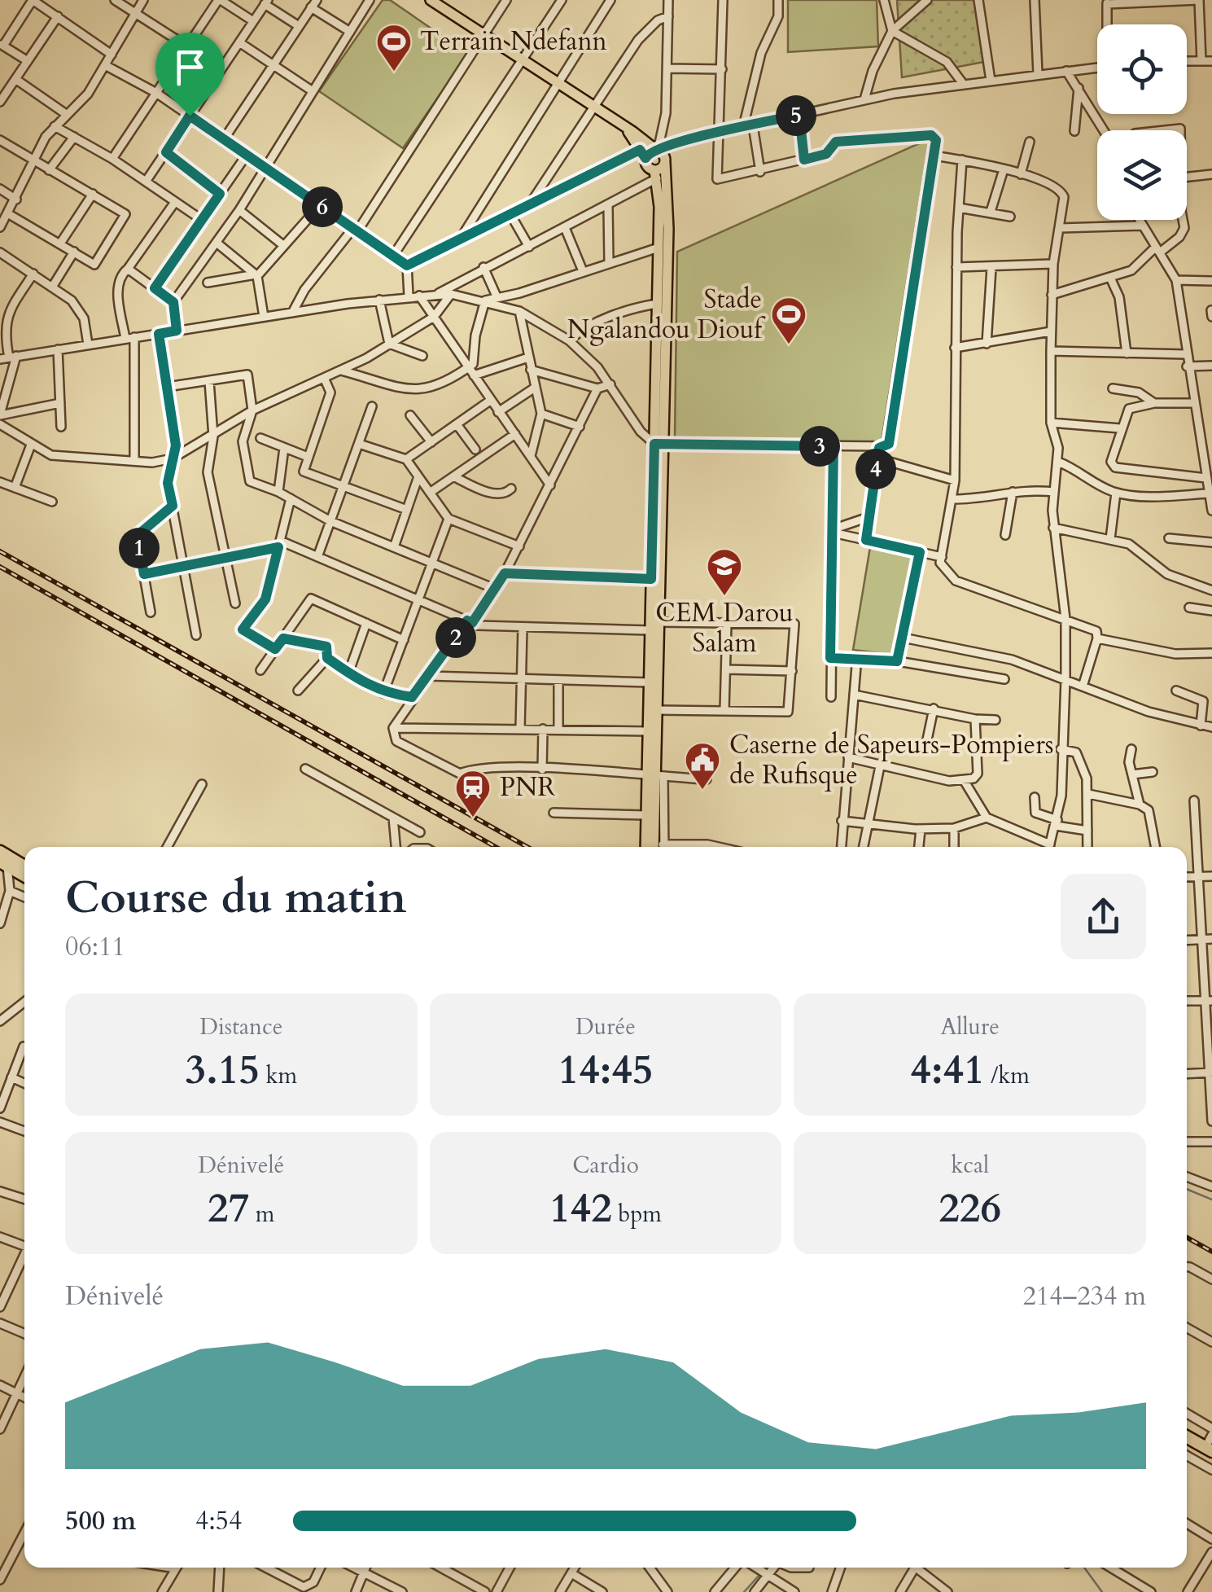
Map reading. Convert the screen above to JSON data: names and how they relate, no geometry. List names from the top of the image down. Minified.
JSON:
{"places":{"sports":["Terrain Ndefann","Stade Ngalandou Diouf"],"school or university":["CEM Darou Salam"],"public building":["Caserne de Sapeurs-Pompiers de Rufisque"],"station":["PNR"]},"page":{"pins":["5","6","3","4","1","2"],"heading":["Course du matin","06:11"],"stats":[["Distance","3.15 km"],["Durée","14:45"],["Allure","4:41 /km"],["Dénivelé","27 m"],["Cardio","142 bpm"],["kcal","226"]],"chart":["Dénivelé","214–234 m"],"list":[{"name":"500 m","note":"4:54"}]}}
